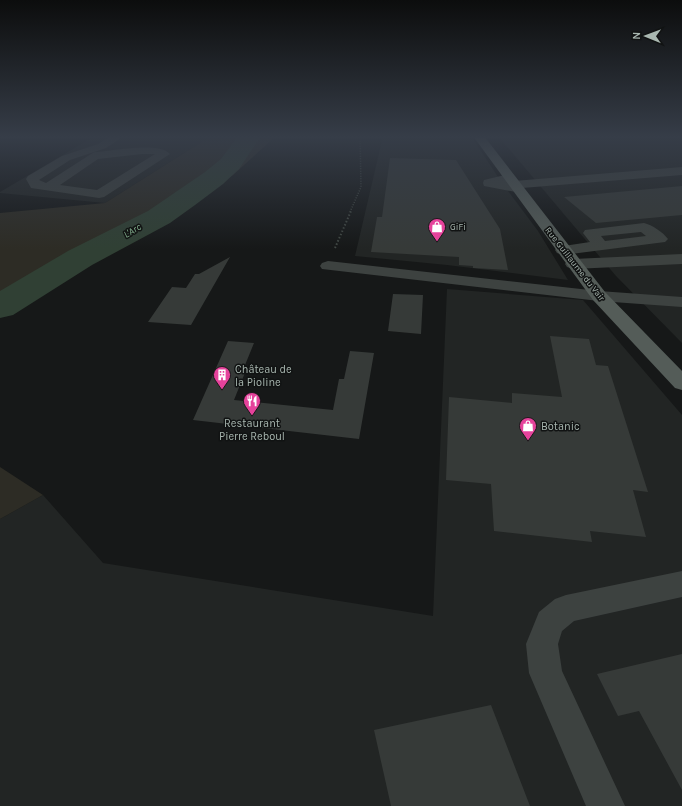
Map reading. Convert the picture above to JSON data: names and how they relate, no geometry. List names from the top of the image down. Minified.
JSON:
{"streets":{"main road":["Rue Guillaume du Vair"]},"water":["L'Arc"],"places":{"shop":["GiFi","Botanic"],"building":["Château de la Pioline"],"restaurant":["Restaurant Pierre Reboul"]},"north":"left"}
